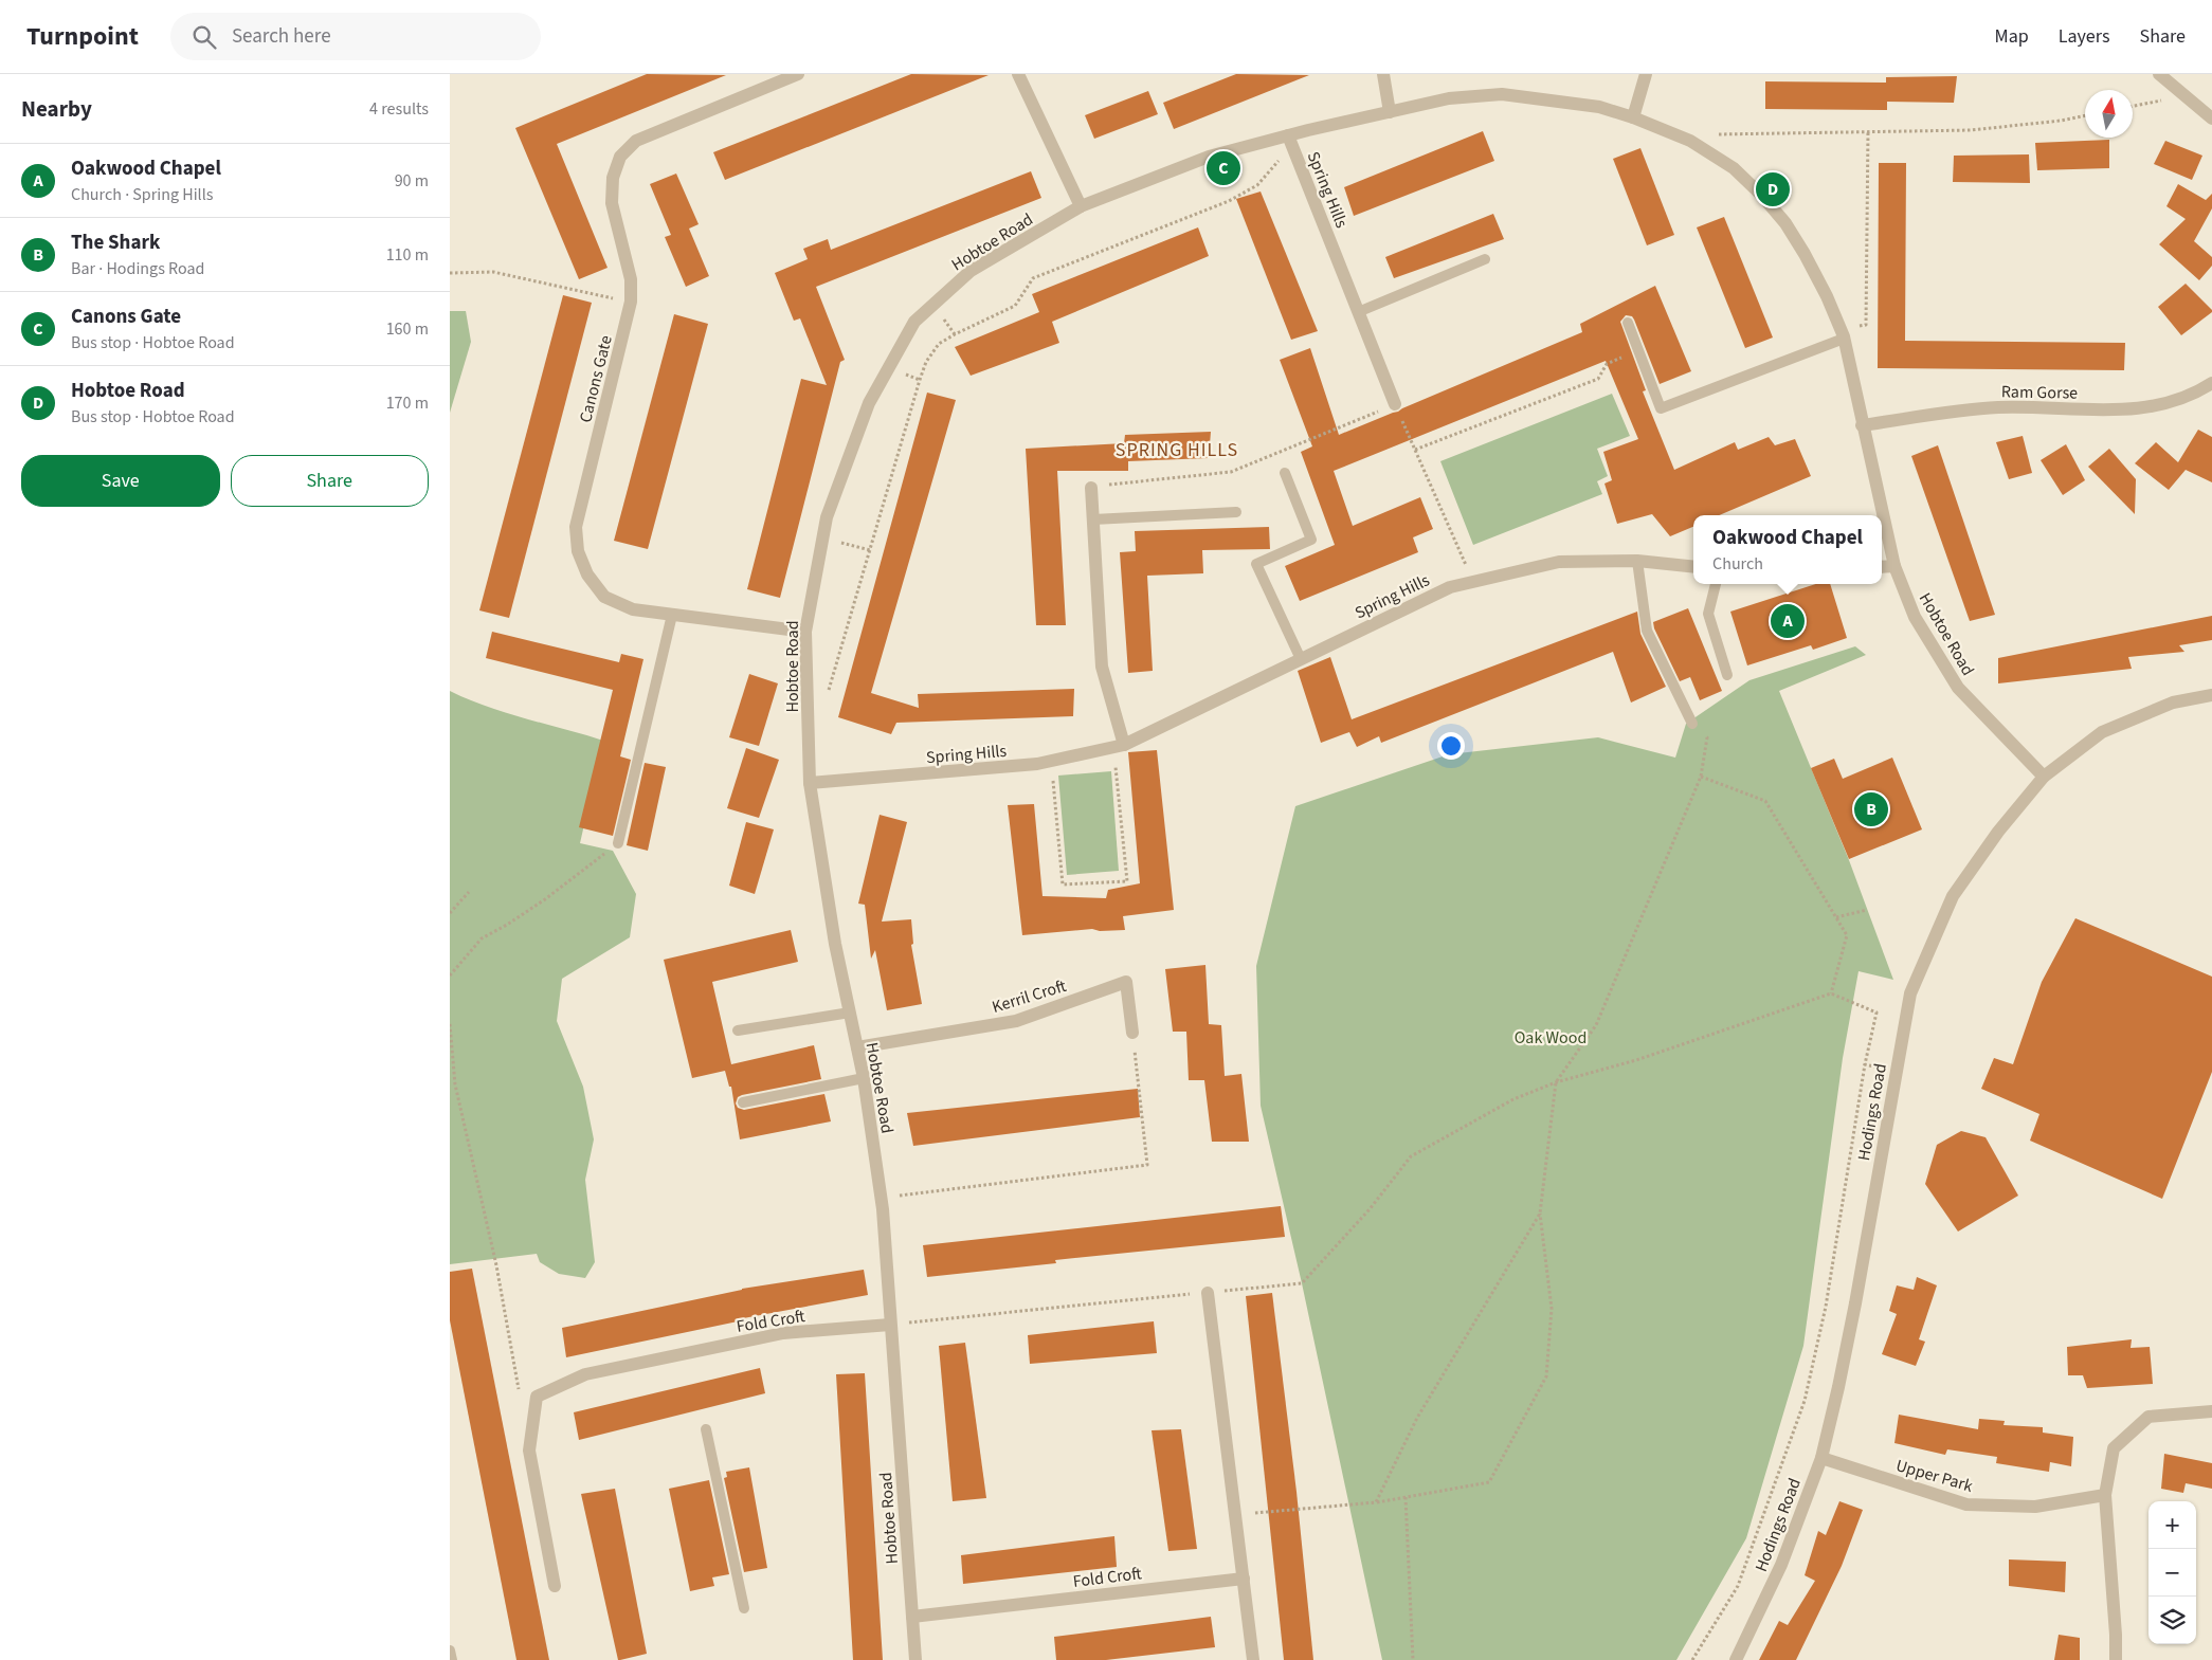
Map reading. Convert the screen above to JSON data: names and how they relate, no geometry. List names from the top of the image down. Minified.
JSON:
{"streets":{"street":["Spring Hills","Hobtoe Road","Canons Gate","Ram Gorse","Kerril Croft","Hodings Road","Fold Croft","Upper Park"]},"crossings":[["Spring Hills","Hobtoe Road"],["Hobtoe Road","Canons Gate"],["Hobtoe Road","Ram Gorse"],["Hobtoe Road","Kerril Croft"],["Hobtoe Road","Hodings Road"],["Hobtoe Road","Fold Croft"],["Hodings Road","Upper Park"]],"districts":["SPRING HILLS"],"parks":["Oak Wood"],"north":"top","page":{"header":"Turnpoint","search":"Search here","nav":["Map","Layers","Share"],"heading":["Nearby","4 results"],"list":[{"mark":"A","name":"Oakwood Chapel","note":"Church · Spring Hills","value":"90 m"},{"mark":"B","name":"The Shark","note":"Bar · Hodings Road","value":"110 m"},{"mark":"C","name":"Canons Gate","note":"Bus stop · Hobtoe Road","value":"160 m"},{"mark":"D","name":"Hobtoe Road","note":"Bus stop · Hobtoe Road","value":"170 m"}],"pins":["C","D","A","B"],"buttons":["Save","Share"],"popup":["Oakwood Chapel","Church"],"map_buttons":["+","−"]}}
